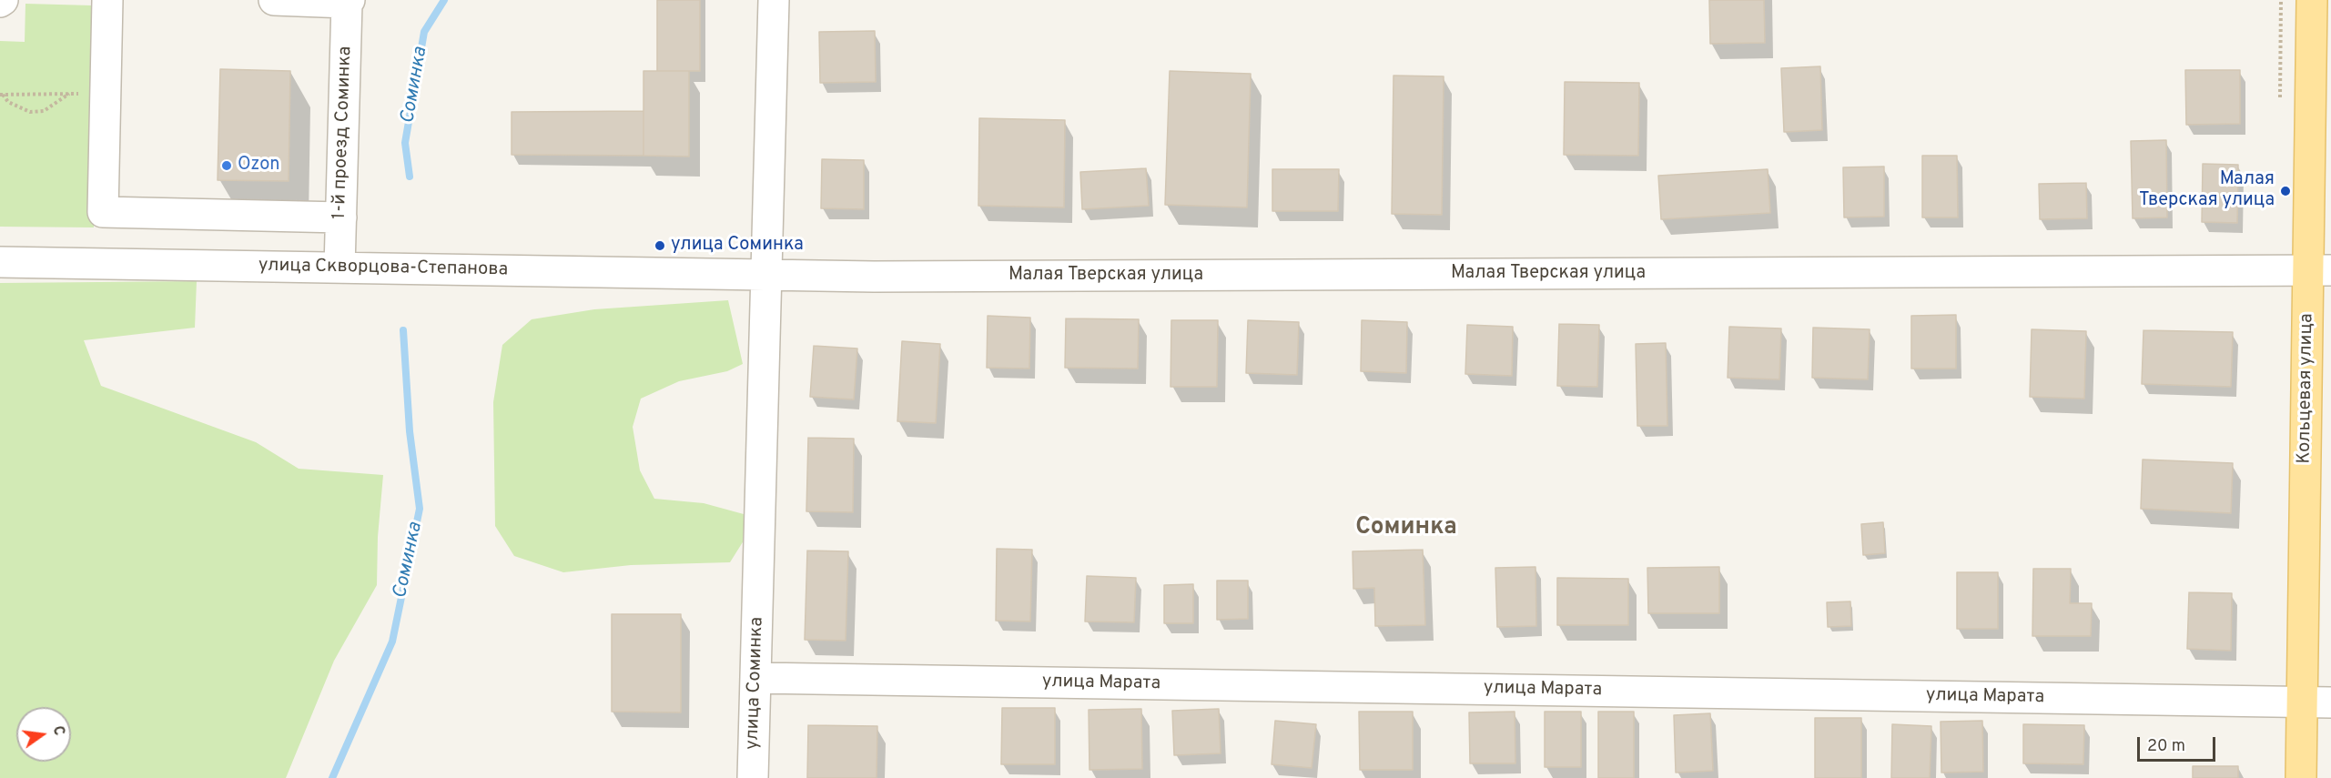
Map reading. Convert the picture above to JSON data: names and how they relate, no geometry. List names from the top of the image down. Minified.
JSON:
{"streets":{"main road":["Кольцевая улица"],"street":["1-й проезд Соминка","улица Скворцова-Степанова","Малая Тверская улица","улица Соминка","улица Марата"]},"crossings":[["1-й проезд Соминка","улица Скворцова-Степанова"],["улица Скворцова-Степанова","Малая Тверская улица"],["улица Скворцова-Степанова","улица Соминка"],["Малая Тверская улица","Кольцевая улица"],["Малая Тверская улица","улица Соминка"],["Кольцевая улица","улица Марата"],["улица Соминка","улица Марата"]],"districts":["Соминка"],"water":["Соминка"],"places":["Ozon","Малая Тверская улица","улица Соминка"],"scale_bar":"20 m","north":"right"}
